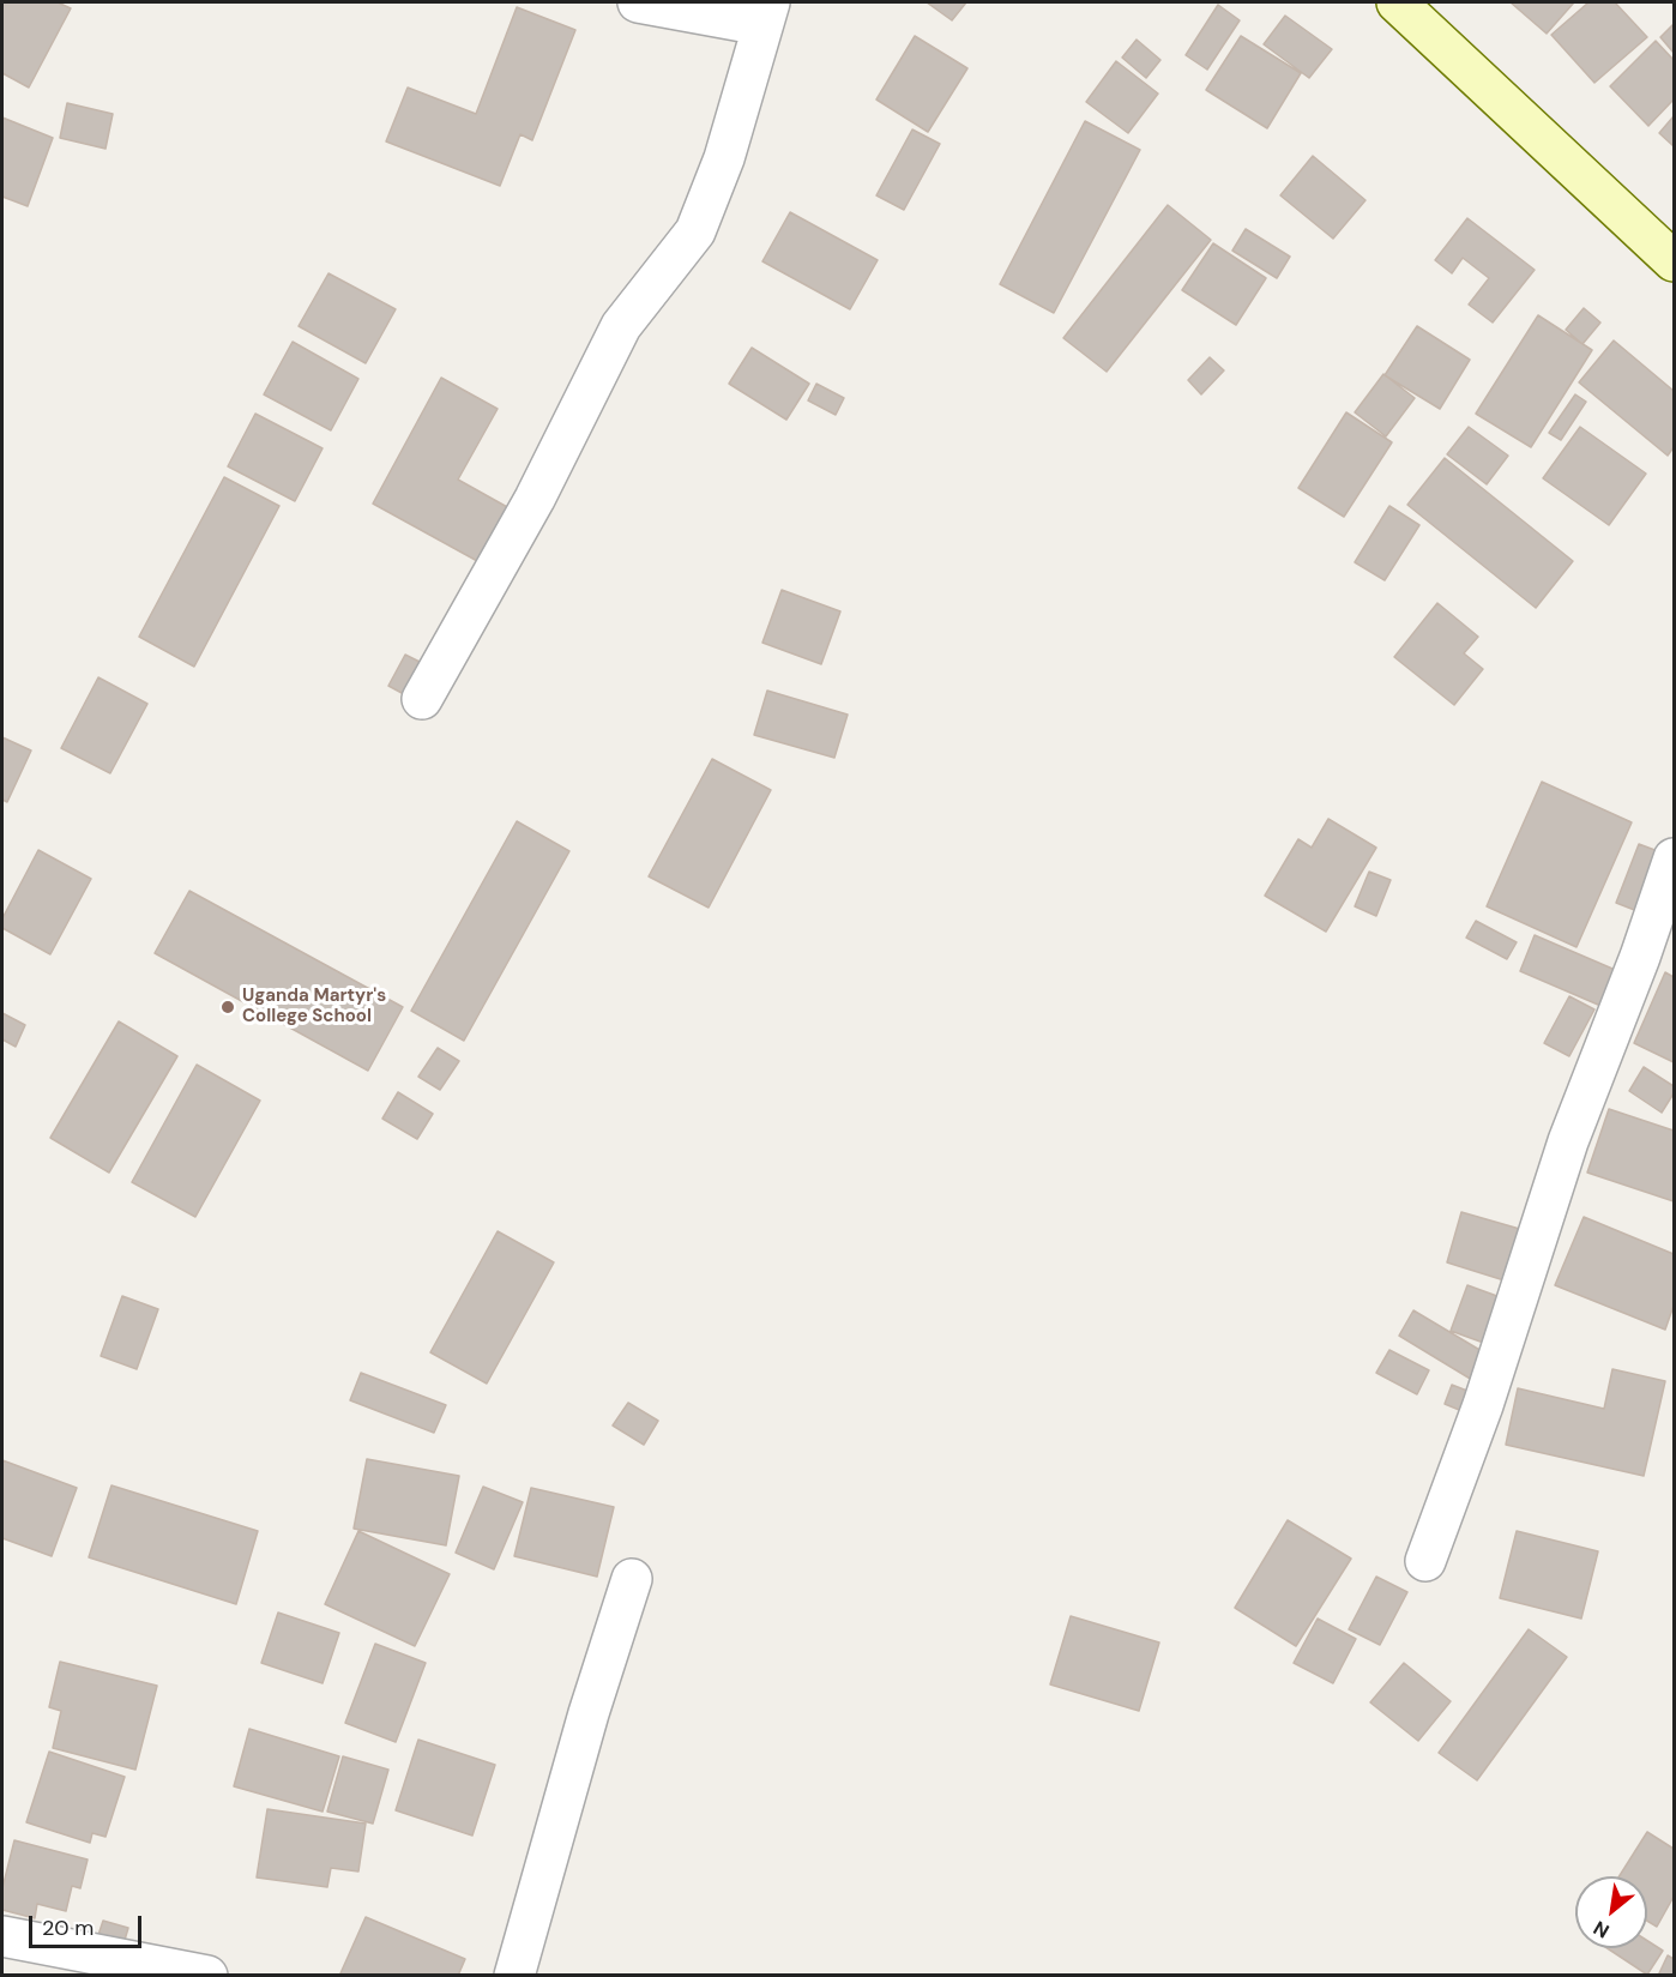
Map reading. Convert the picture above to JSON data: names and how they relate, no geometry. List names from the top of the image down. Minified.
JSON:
{"places":["Uganda Martyr's College School"],"scale_bar":"20 m","north":"bottom left"}
